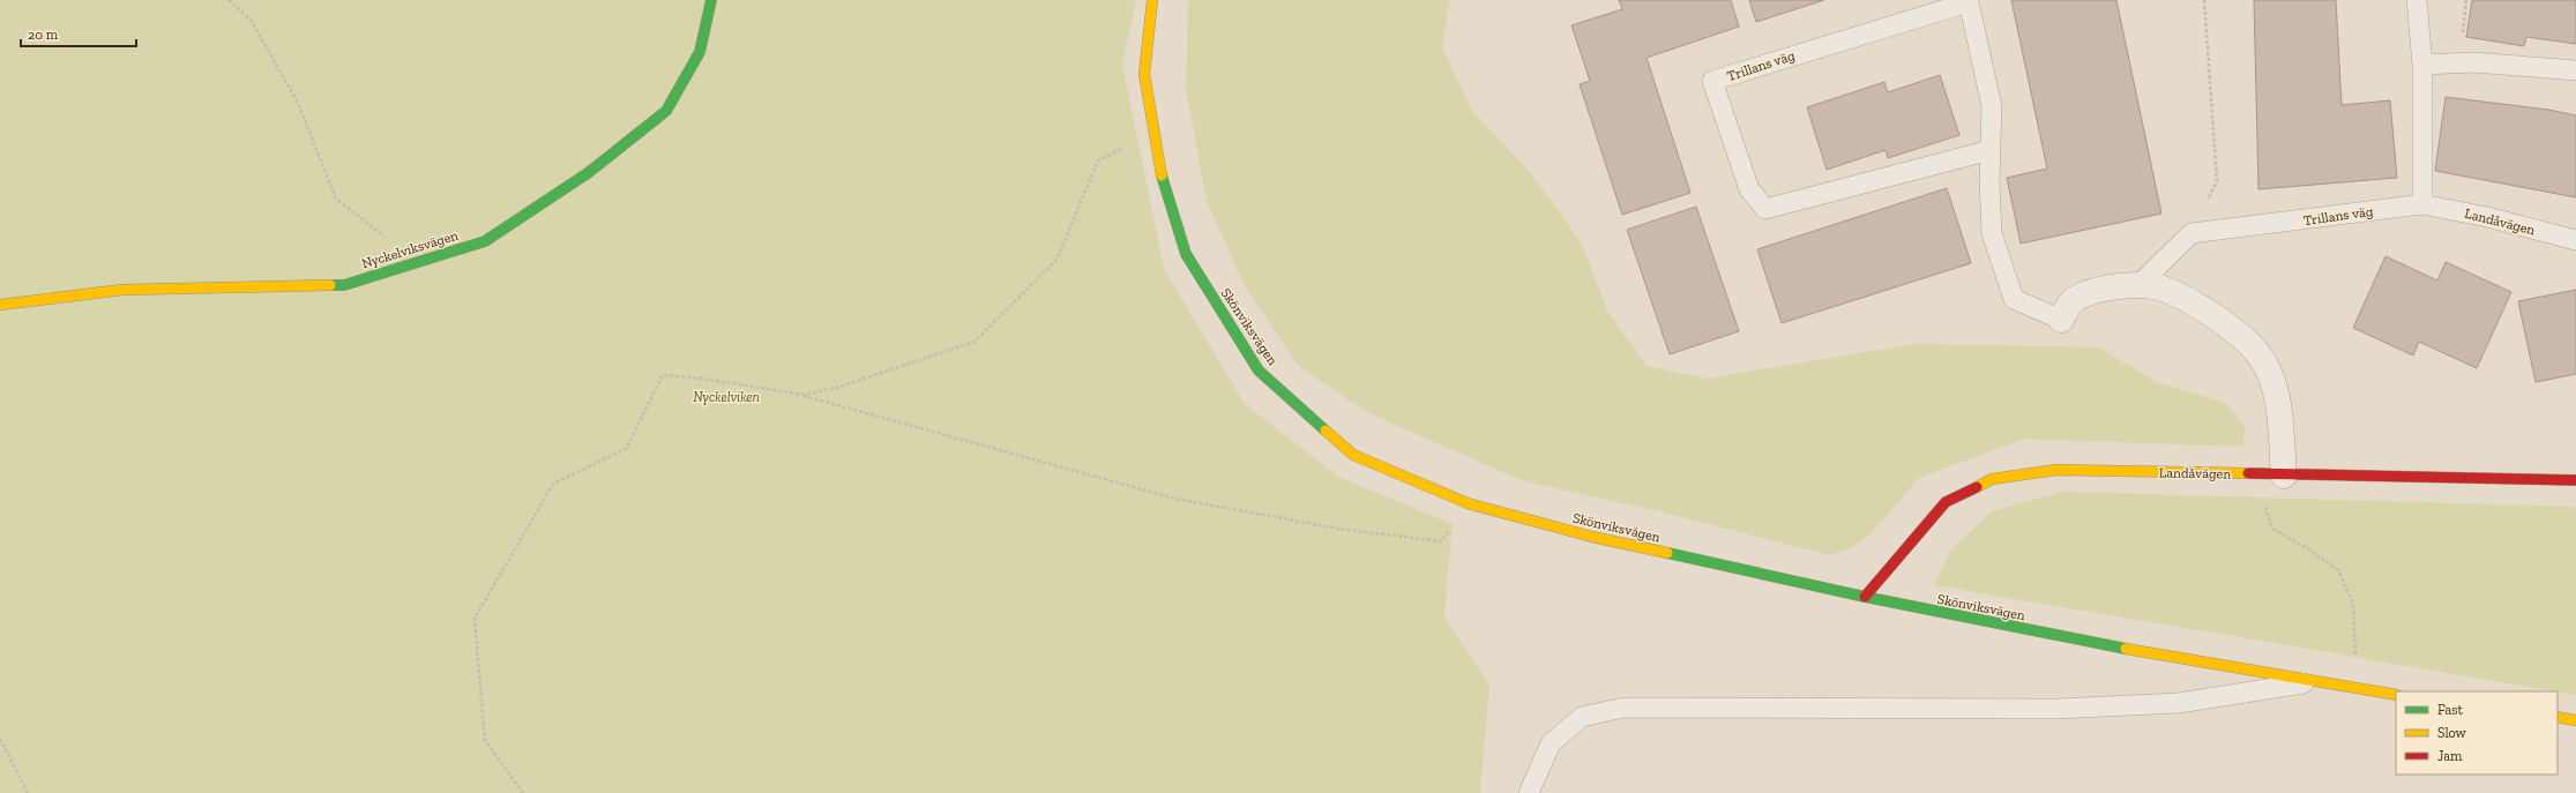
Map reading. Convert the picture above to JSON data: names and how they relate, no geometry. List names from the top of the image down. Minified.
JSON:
{"streets":{"street":["Trillans väg","Landåvägen","Nyckelviksvägen","Skönviksvägen"]},"crossings":[["Trillans väg","Landåvägen"],["Landåvägen","Skönviksvägen"]],"parks":["Nyckelviken"],"legend":["Fast","Slow","Jam"],"scale_bar":"20 m"}
